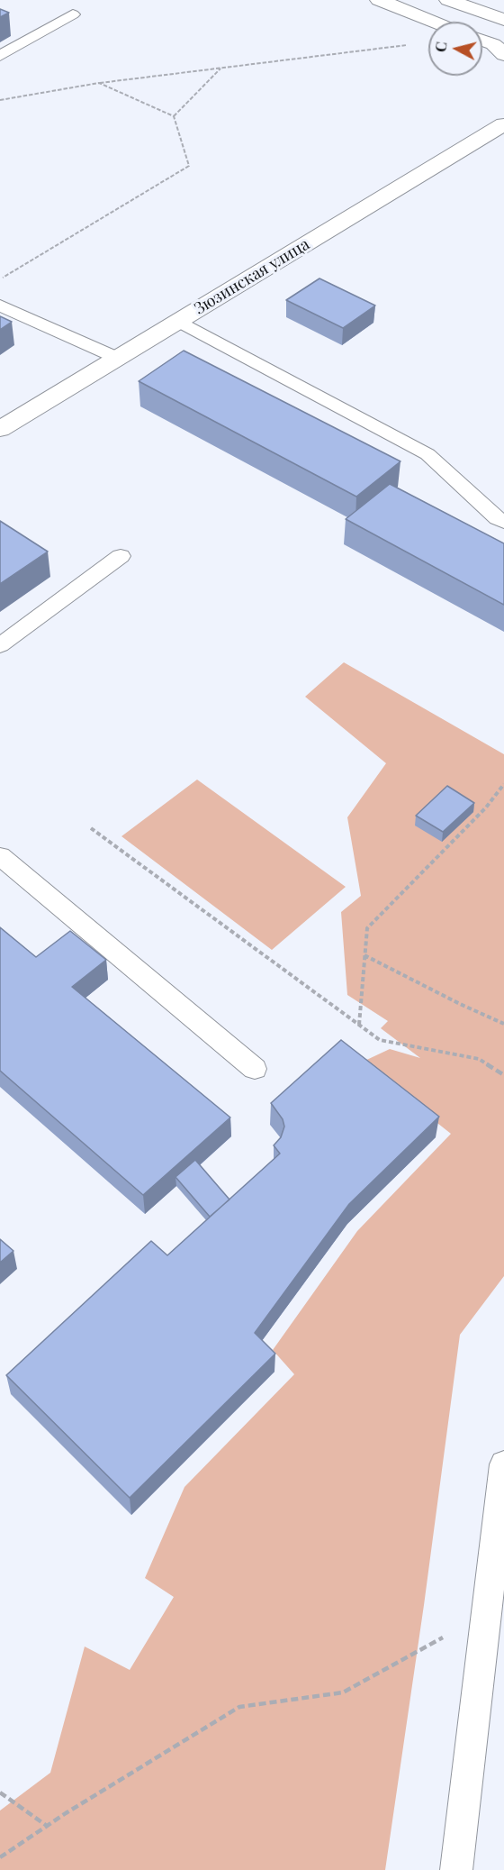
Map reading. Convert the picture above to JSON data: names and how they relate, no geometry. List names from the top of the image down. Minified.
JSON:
{"streets":{"street":["Зюзинская улица"]},"north":"left"}
